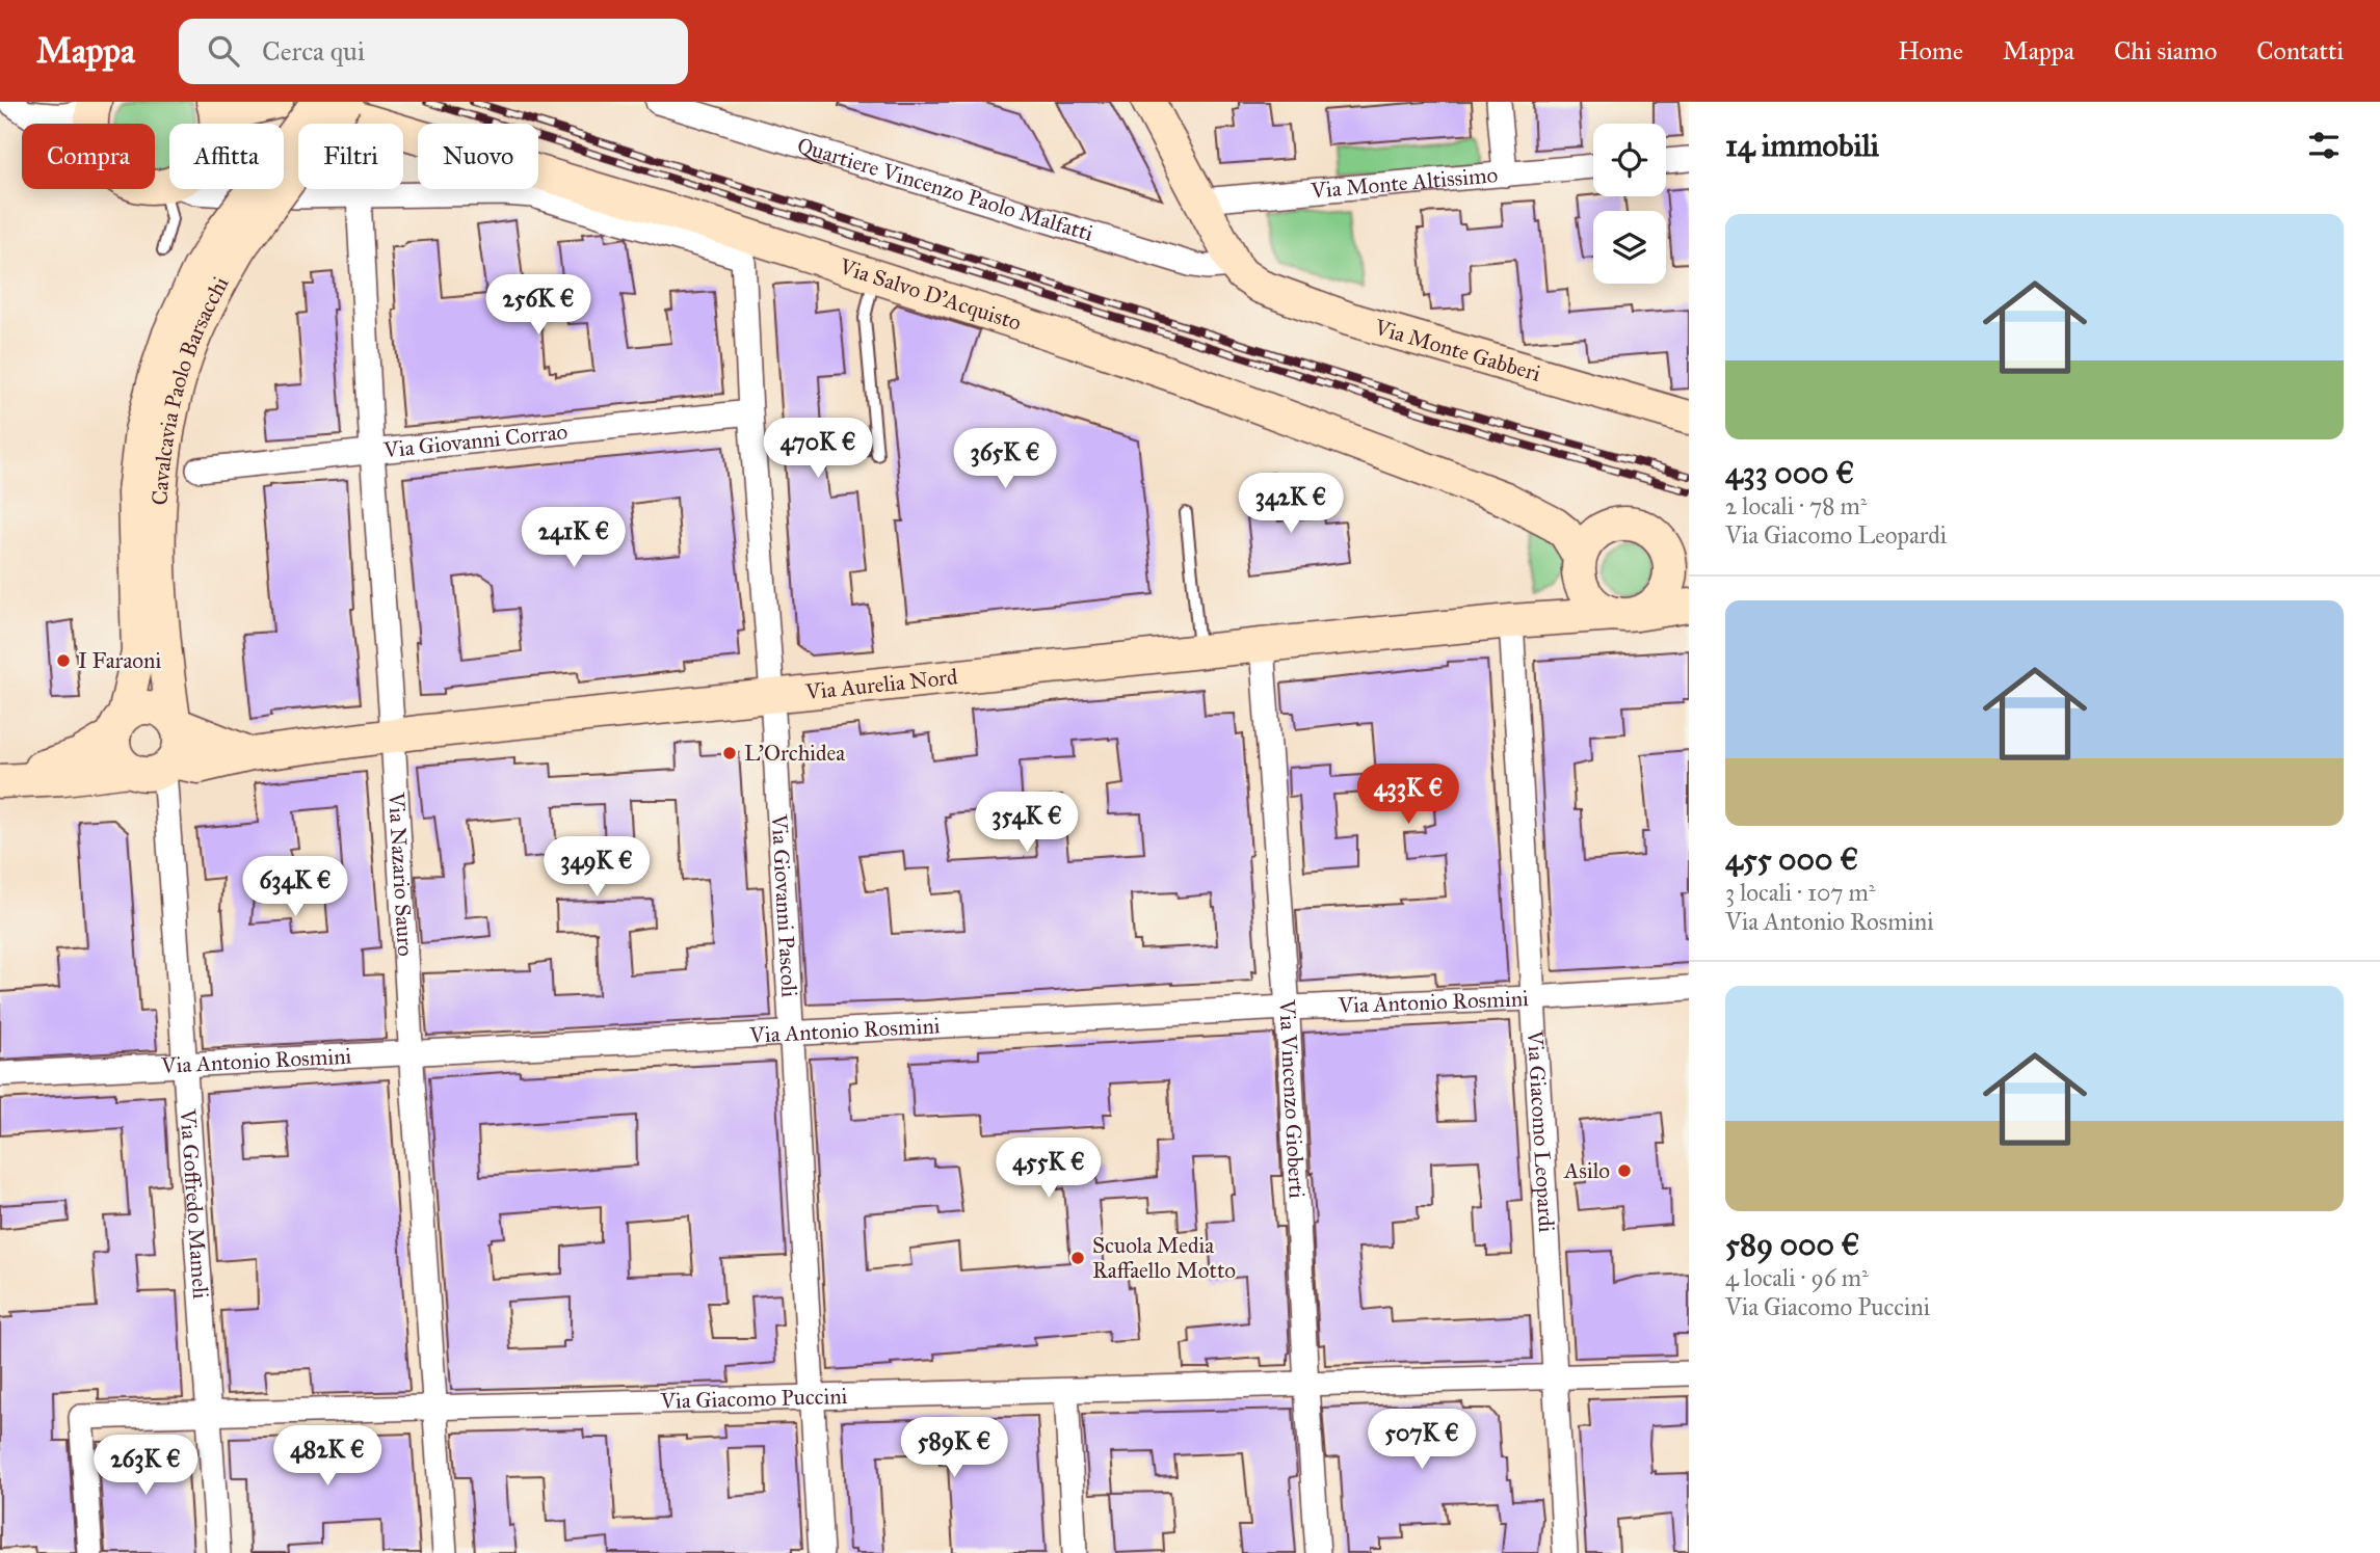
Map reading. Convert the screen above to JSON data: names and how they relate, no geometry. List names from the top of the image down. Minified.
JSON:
{"streets":{"street":["Via Monte Altissimo","Quartiere Vincenzo Paolo Malfatti","Via Salvo D'Acquisto","Via Monte Gabberi","Cavalcavia Paolo Barsacchi","Via Giovanni Corrao","Via Aurelia Nord","Via Nazario Sauro","Via Giovanni Pascoli","Via Antonio Rosmini","Via Vincenzo Gioberti","Via Giacomo Leopardi","Via Goffredo Mameli","Via Giacomo Puccini"]},"crossings":[["Quartiere Vincenzo Paolo Malfatti","Via Monte Gabberi"],["Via Salvo D'Acquisto","Cavalcavia Paolo Barsacchi"],["Via Salvo D'Acquisto","Via Aurelia Nord"],["Cavalcavia Paolo Barsacchi","Via Aurelia Nord"],["Cavalcavia Paolo Barsacchi","Via Goffredo Mameli"],["Via Giovanni Corrao","Via Nazario Sauro"],["Via Giovanni Corrao","Via Giovanni Pascoli"],["Via Aurelia Nord","Via Nazario Sauro"],["Via Aurelia Nord","Via Giovanni Pascoli"],["Via Aurelia Nord","Via Vincenzo Gioberti"],["Via Aurelia Nord","Via Giacomo Leopardi"],["Via Aurelia Nord","Via Goffredo Mameli"],["Via Nazario Sauro","Via Giovanni Pascoli"],["Via Nazario Sauro","Via Antonio Rosmini"],["Via Nazario Sauro","Via Giacomo Puccini"],["Via Giovanni Pascoli","Via Antonio Rosmini"],["Via Giovanni Pascoli","Via Giacomo Puccini"],["Via Antonio Rosmini","Via Vincenzo Gioberti"],["Via Antonio Rosmini","Via Giacomo Leopardi"],["Via Antonio Rosmini","Via Goffredo Mameli"],["Via Vincenzo Gioberti","Via Giacomo Puccini"],["Via Giacomo Leopardi","Via Giacomo Puccini"],["Via Goffredo Mameli","Via Giacomo Puccini"]],"places":["I Faraoni","L'Orchidea","Asilo","Scuola Media Raffaello Motto"],"page":{"header":"Mappa","search":"Cerca qui","nav":["Home","Mappa","Chi siamo","Contatti"],"heading":"14 immobili","chip":["Compra","Affitta","Filtri","Nuovo"],"list":[{"name":"433 000 €","note":"2 locali · 78 m² · Via Giacomo Leopardi"},{"name":"455 000 €","note":"3 locali · 107 m² · Via Antonio Rosmini"},{"name":"589 000 €","note":"4 locali · 96 m² · Via Giacomo Puccini"}],"price":["256K €","470K €","365K €","342K €","241K €","433K €","354K €","349K €","634K €","455K €","507K €","589K €","482K €","263K €"]}}
